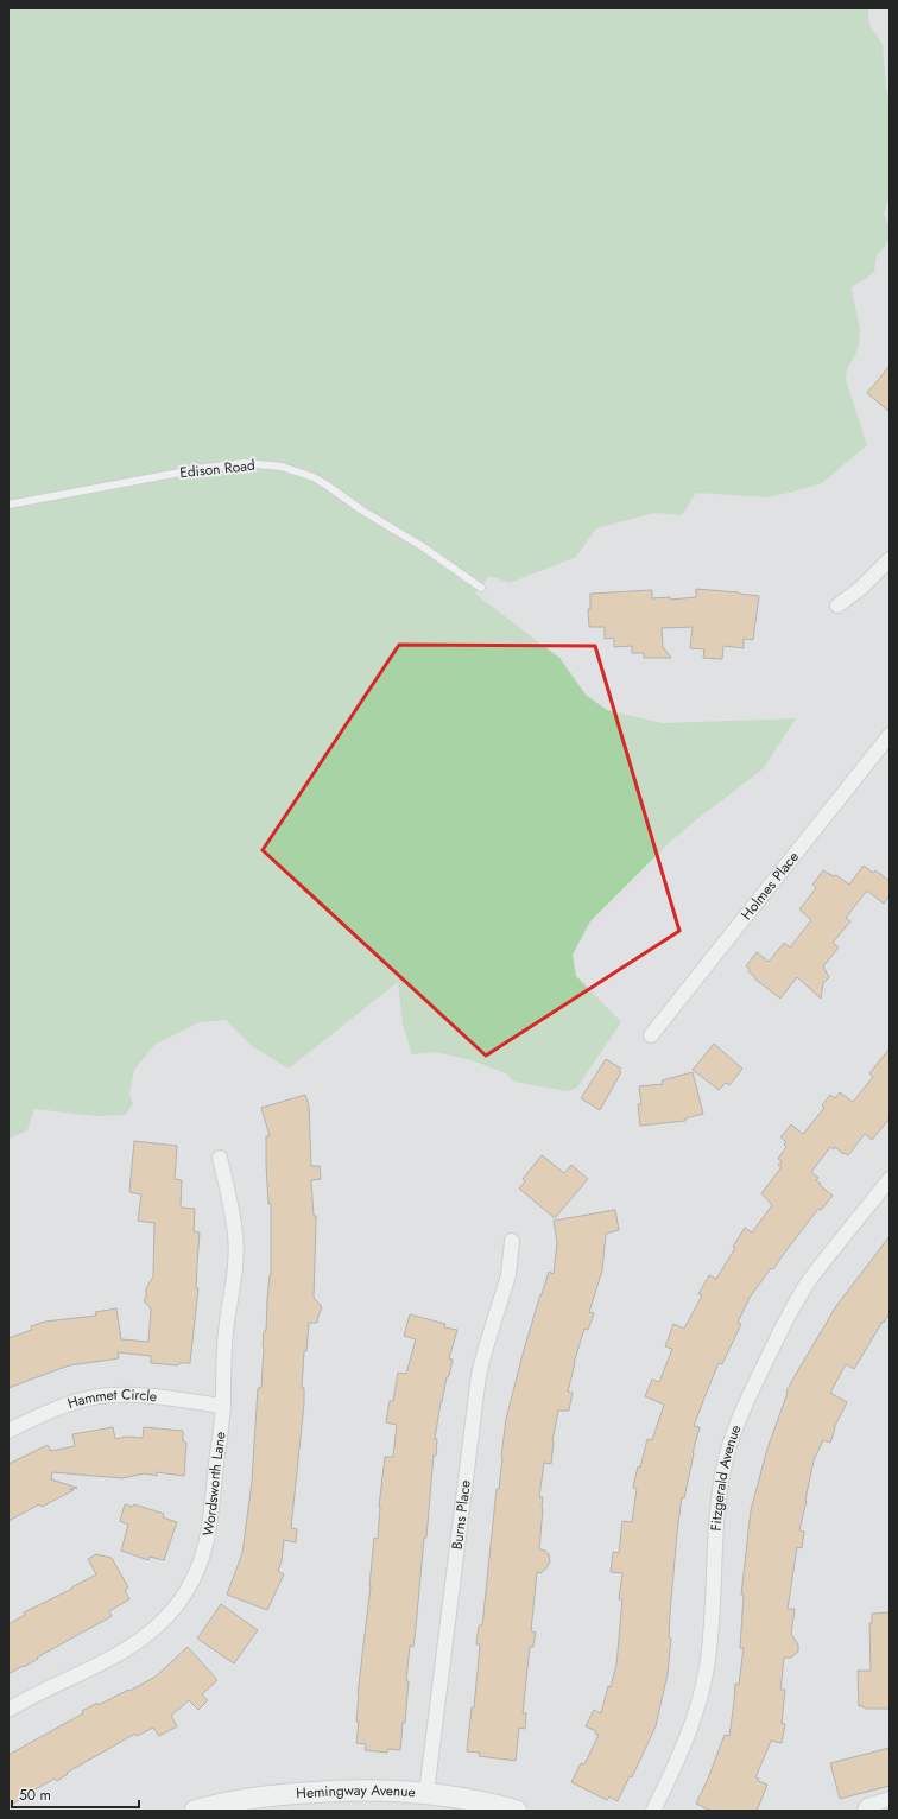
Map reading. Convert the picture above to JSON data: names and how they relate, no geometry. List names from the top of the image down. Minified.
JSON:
{"streets":{"main road":["Hemingway Avenue"],"street":["Holmes Place","Hammet Circle","Fitzgerald Avenue","Wordsworth Lane","Burns Place"],"lane":["Edison Road"]},"crossings":[["Hammet Circle","Wordsworth Lane"],["Burns Place","Hemingway Avenue"]],"scale_bar":"50 m"}
